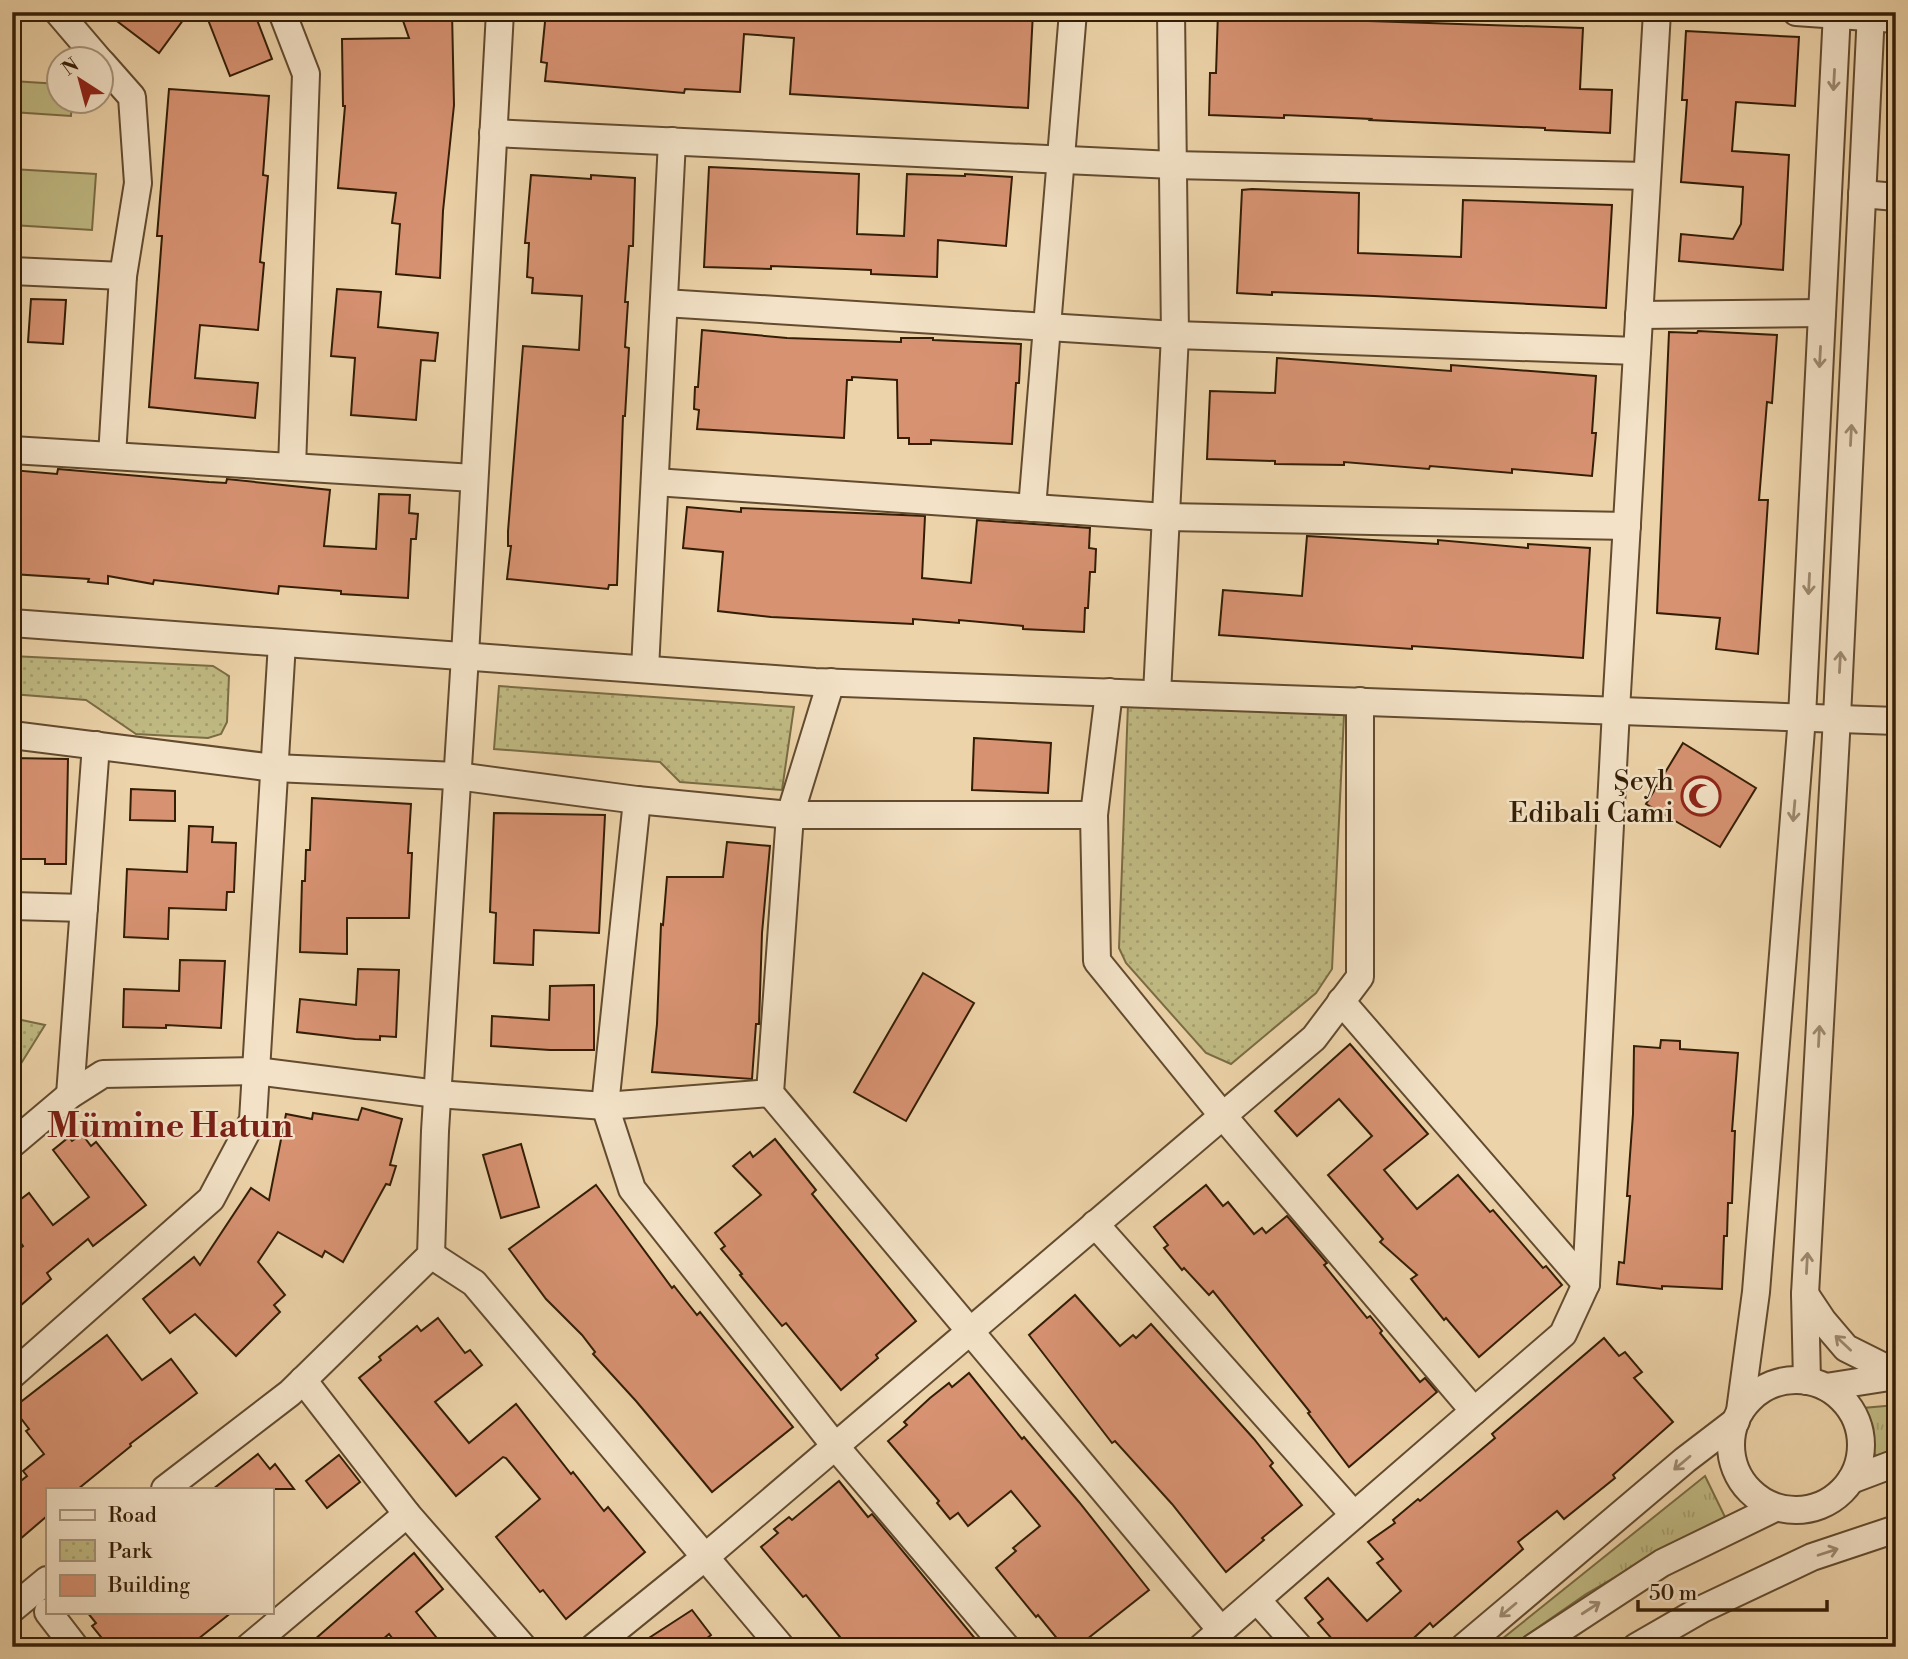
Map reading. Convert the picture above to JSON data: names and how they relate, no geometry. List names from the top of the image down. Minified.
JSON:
{"districts":["Mümine Hatun"],"places":{"mosque":["Şeyh Edibali Cami"]},"legend":["Road","Park","Building"],"scale_bar":"50 m","north":"top left"}
